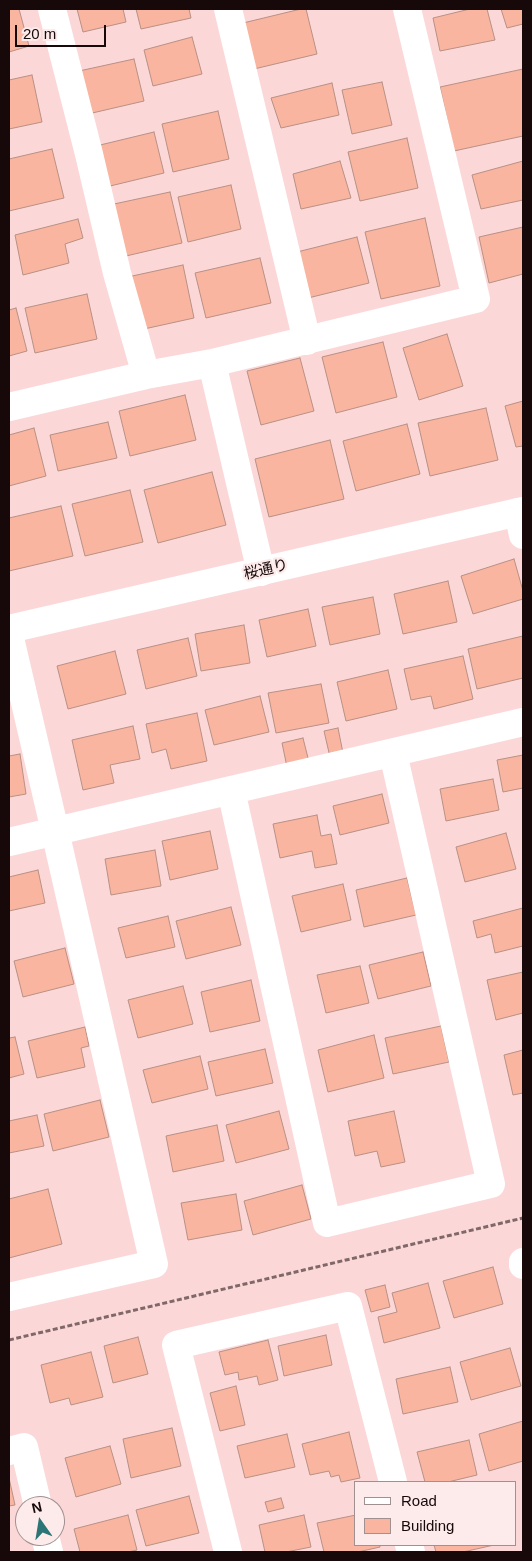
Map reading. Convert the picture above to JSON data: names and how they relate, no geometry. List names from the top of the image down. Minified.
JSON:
{"streets":{"street":["桜通り"]},"legend":["Road","Building"],"scale_bar":"20 m","north":"top"}
